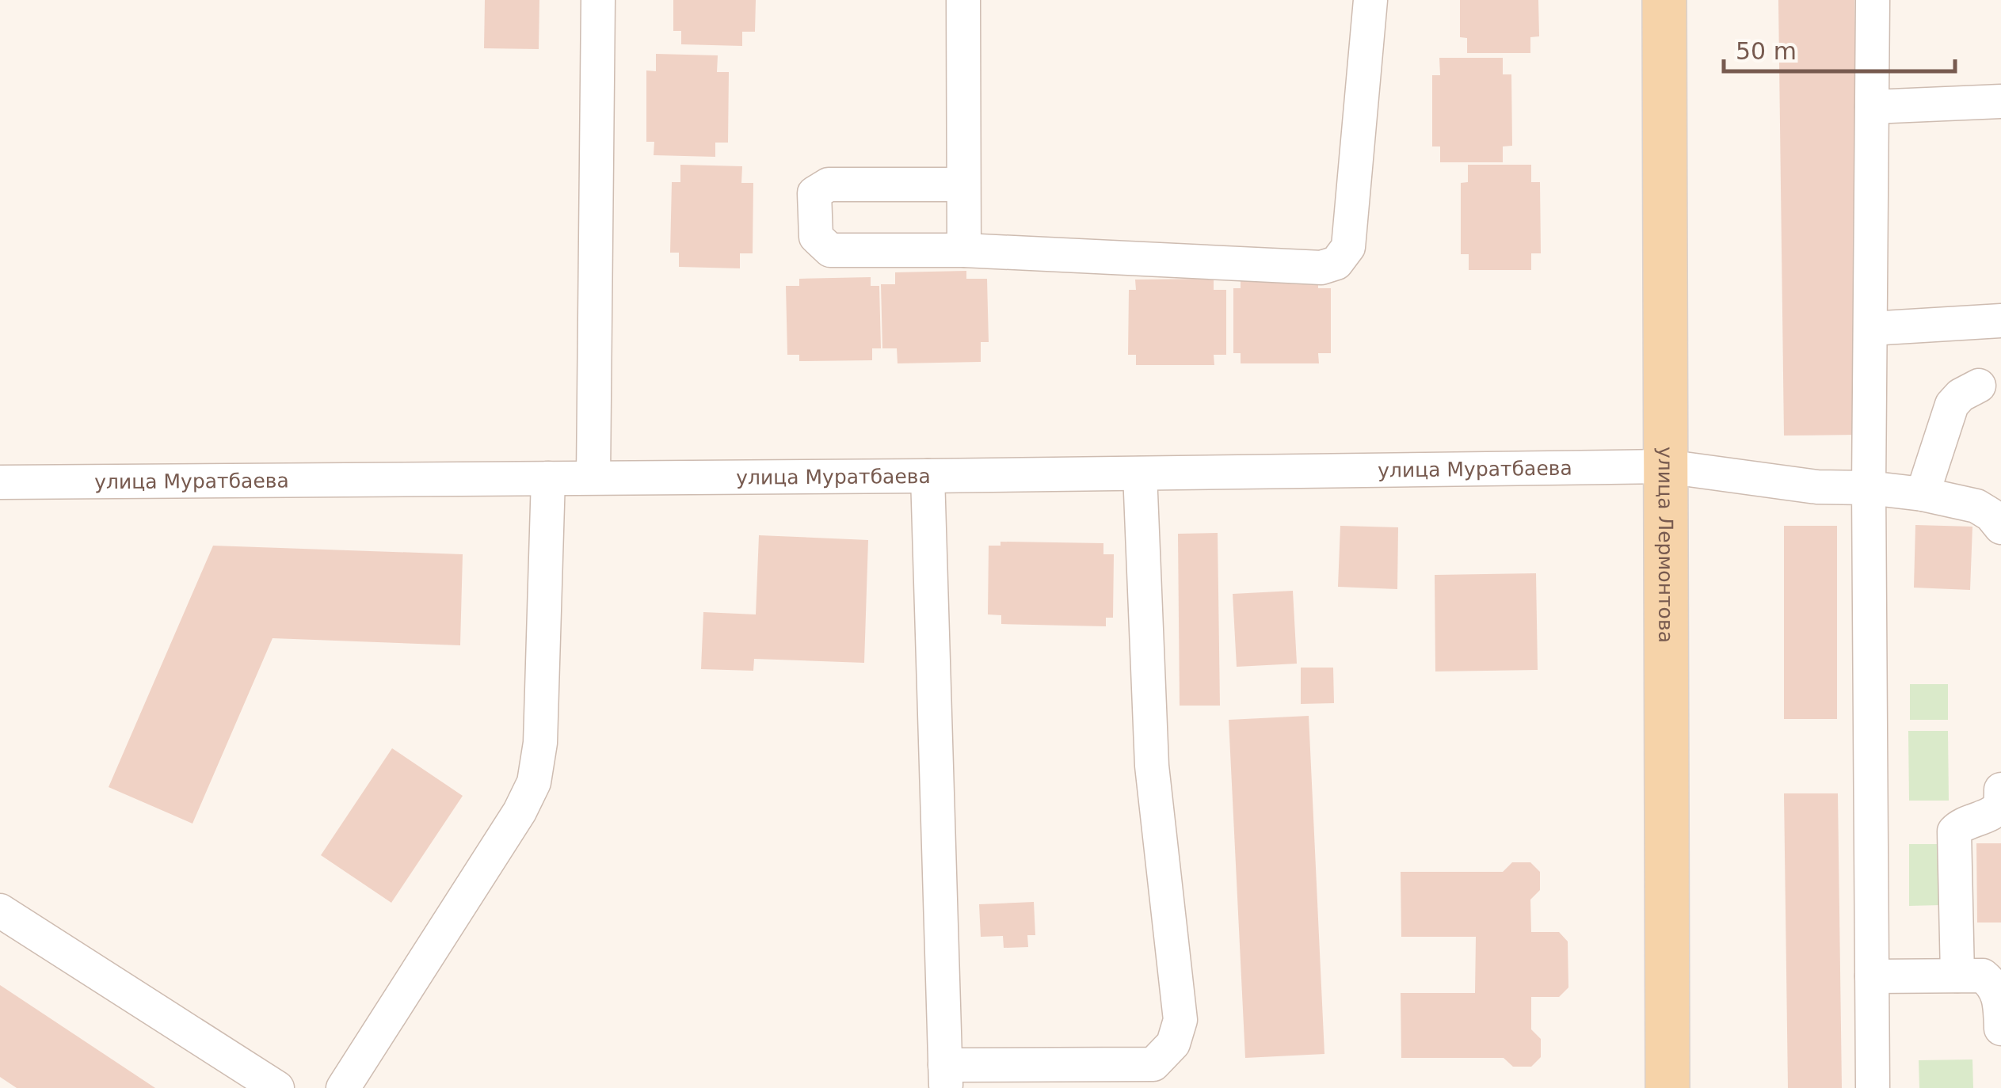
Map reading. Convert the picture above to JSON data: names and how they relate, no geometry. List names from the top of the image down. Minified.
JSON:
{"streets":{"main road":["улица Лермонтова"],"street":["улица Муратбаева"]},"crossings":[["улица Муратбаева","улица Лермонтова"]],"scale_bar":"50 m"}
